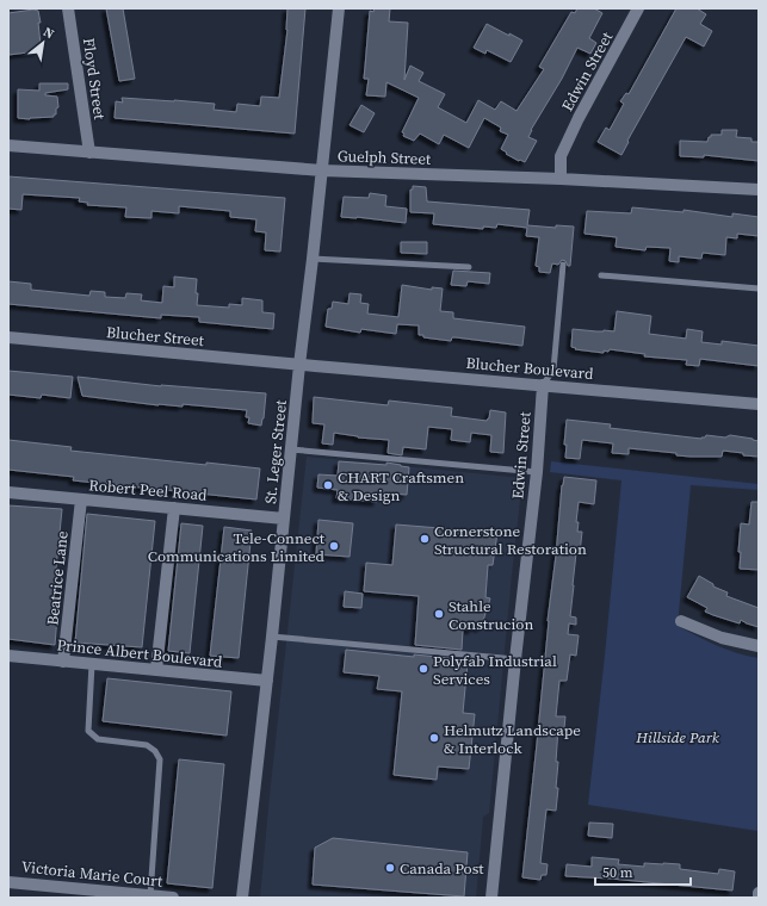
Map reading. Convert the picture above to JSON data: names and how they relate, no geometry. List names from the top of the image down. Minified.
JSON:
{"streets":{"street":["Edwin Street","Floyd Street","Guelph Street","Blucher Street","Blucher Boulevard","St. Leger Street","Robert Peel Road","Beatrice Lane","Prince Albert Boulevard","Victoria Marie Court"]},"crossings":[["Edwin Street","Guelph Street"],["Edwin Street","Blucher Boulevard"],["Floyd Street","Guelph Street"],["Guelph Street","St. Leger Street"],["Blucher Street","Blucher Boulevard"],["Blucher Street","St. Leger Street"],["Blucher Boulevard","St. Leger Street"],["St. Leger Street","Robert Peel Road"],["St. Leger Street","Prince Albert Boulevard"],["Robert Peel Road","Beatrice Lane"],["Beatrice Lane","Prince Albert Boulevard"]],"parks":["Hillside Park"],"places":["CHART Craftsmen & Design","Cornerstone Structural Restoration","Tele-Connect Communications Limited","Stahle Construcion","Polyfab Industrial Services","Helmutz Landscape & Interlock","Canada Post"],"scale_bar":"50 m","north":"top right"}
